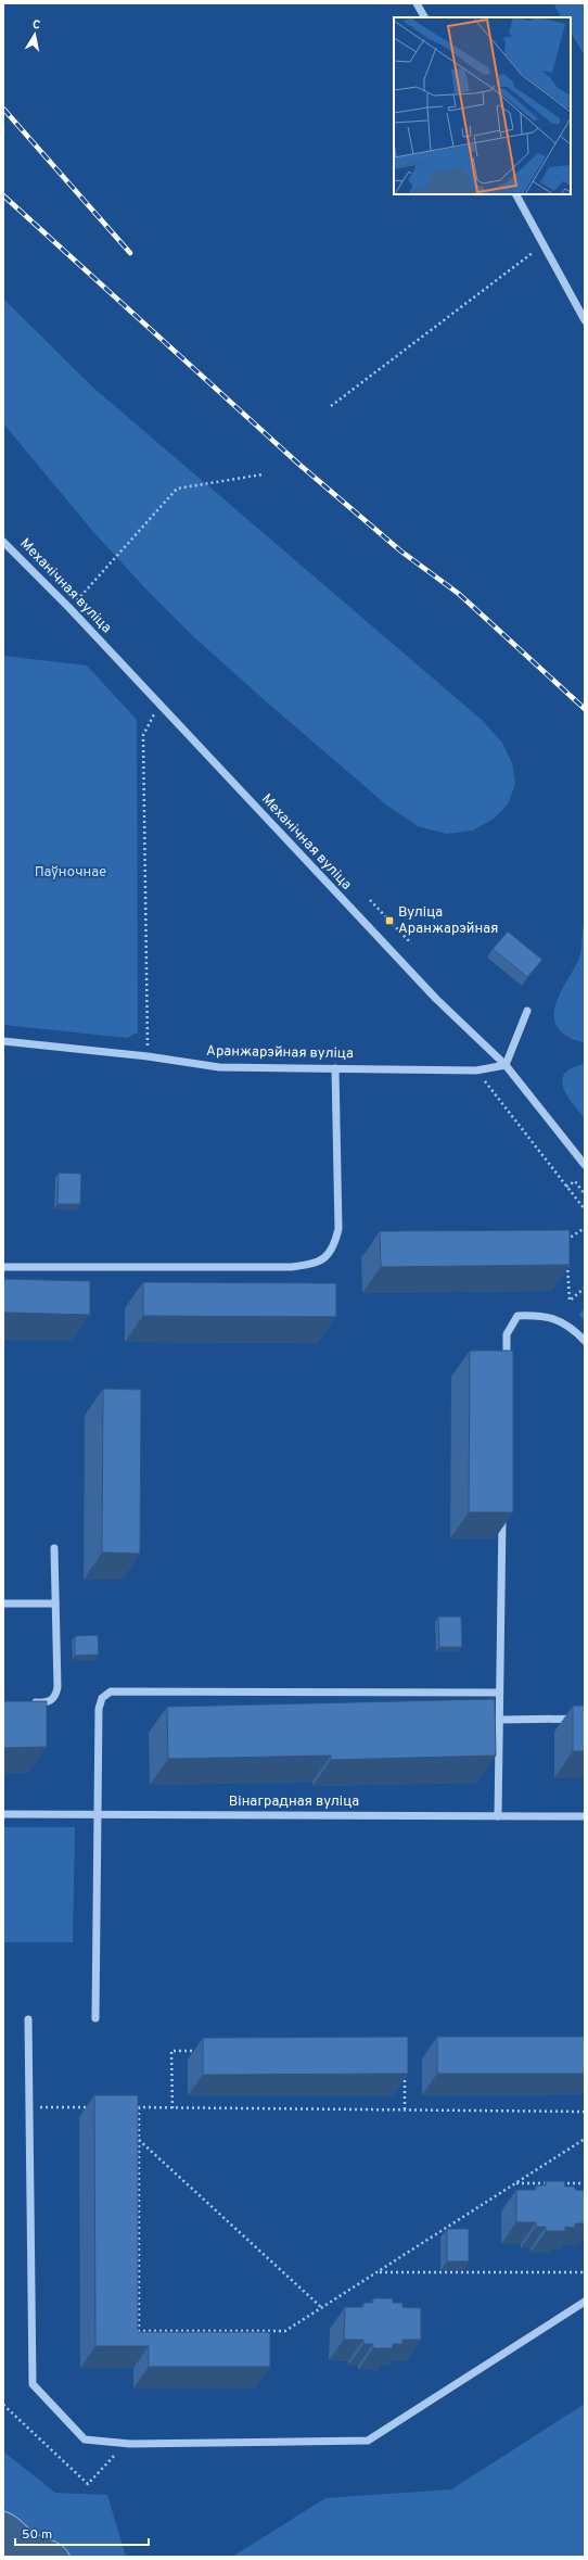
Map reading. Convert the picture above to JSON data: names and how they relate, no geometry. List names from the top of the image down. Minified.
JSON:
{"streets":{"street":["Механічная вуліца","Аранжарэйная вуліца","Вінаградная вуліца"]},"crossings":[["Механічная вуліца","Аранжарэйная вуліца"]],"parks":["Паўночнае"],"places":{"transit":["Вуліца Аранжарэйная"]},"scale_bar":"50 m","north":"top"}
